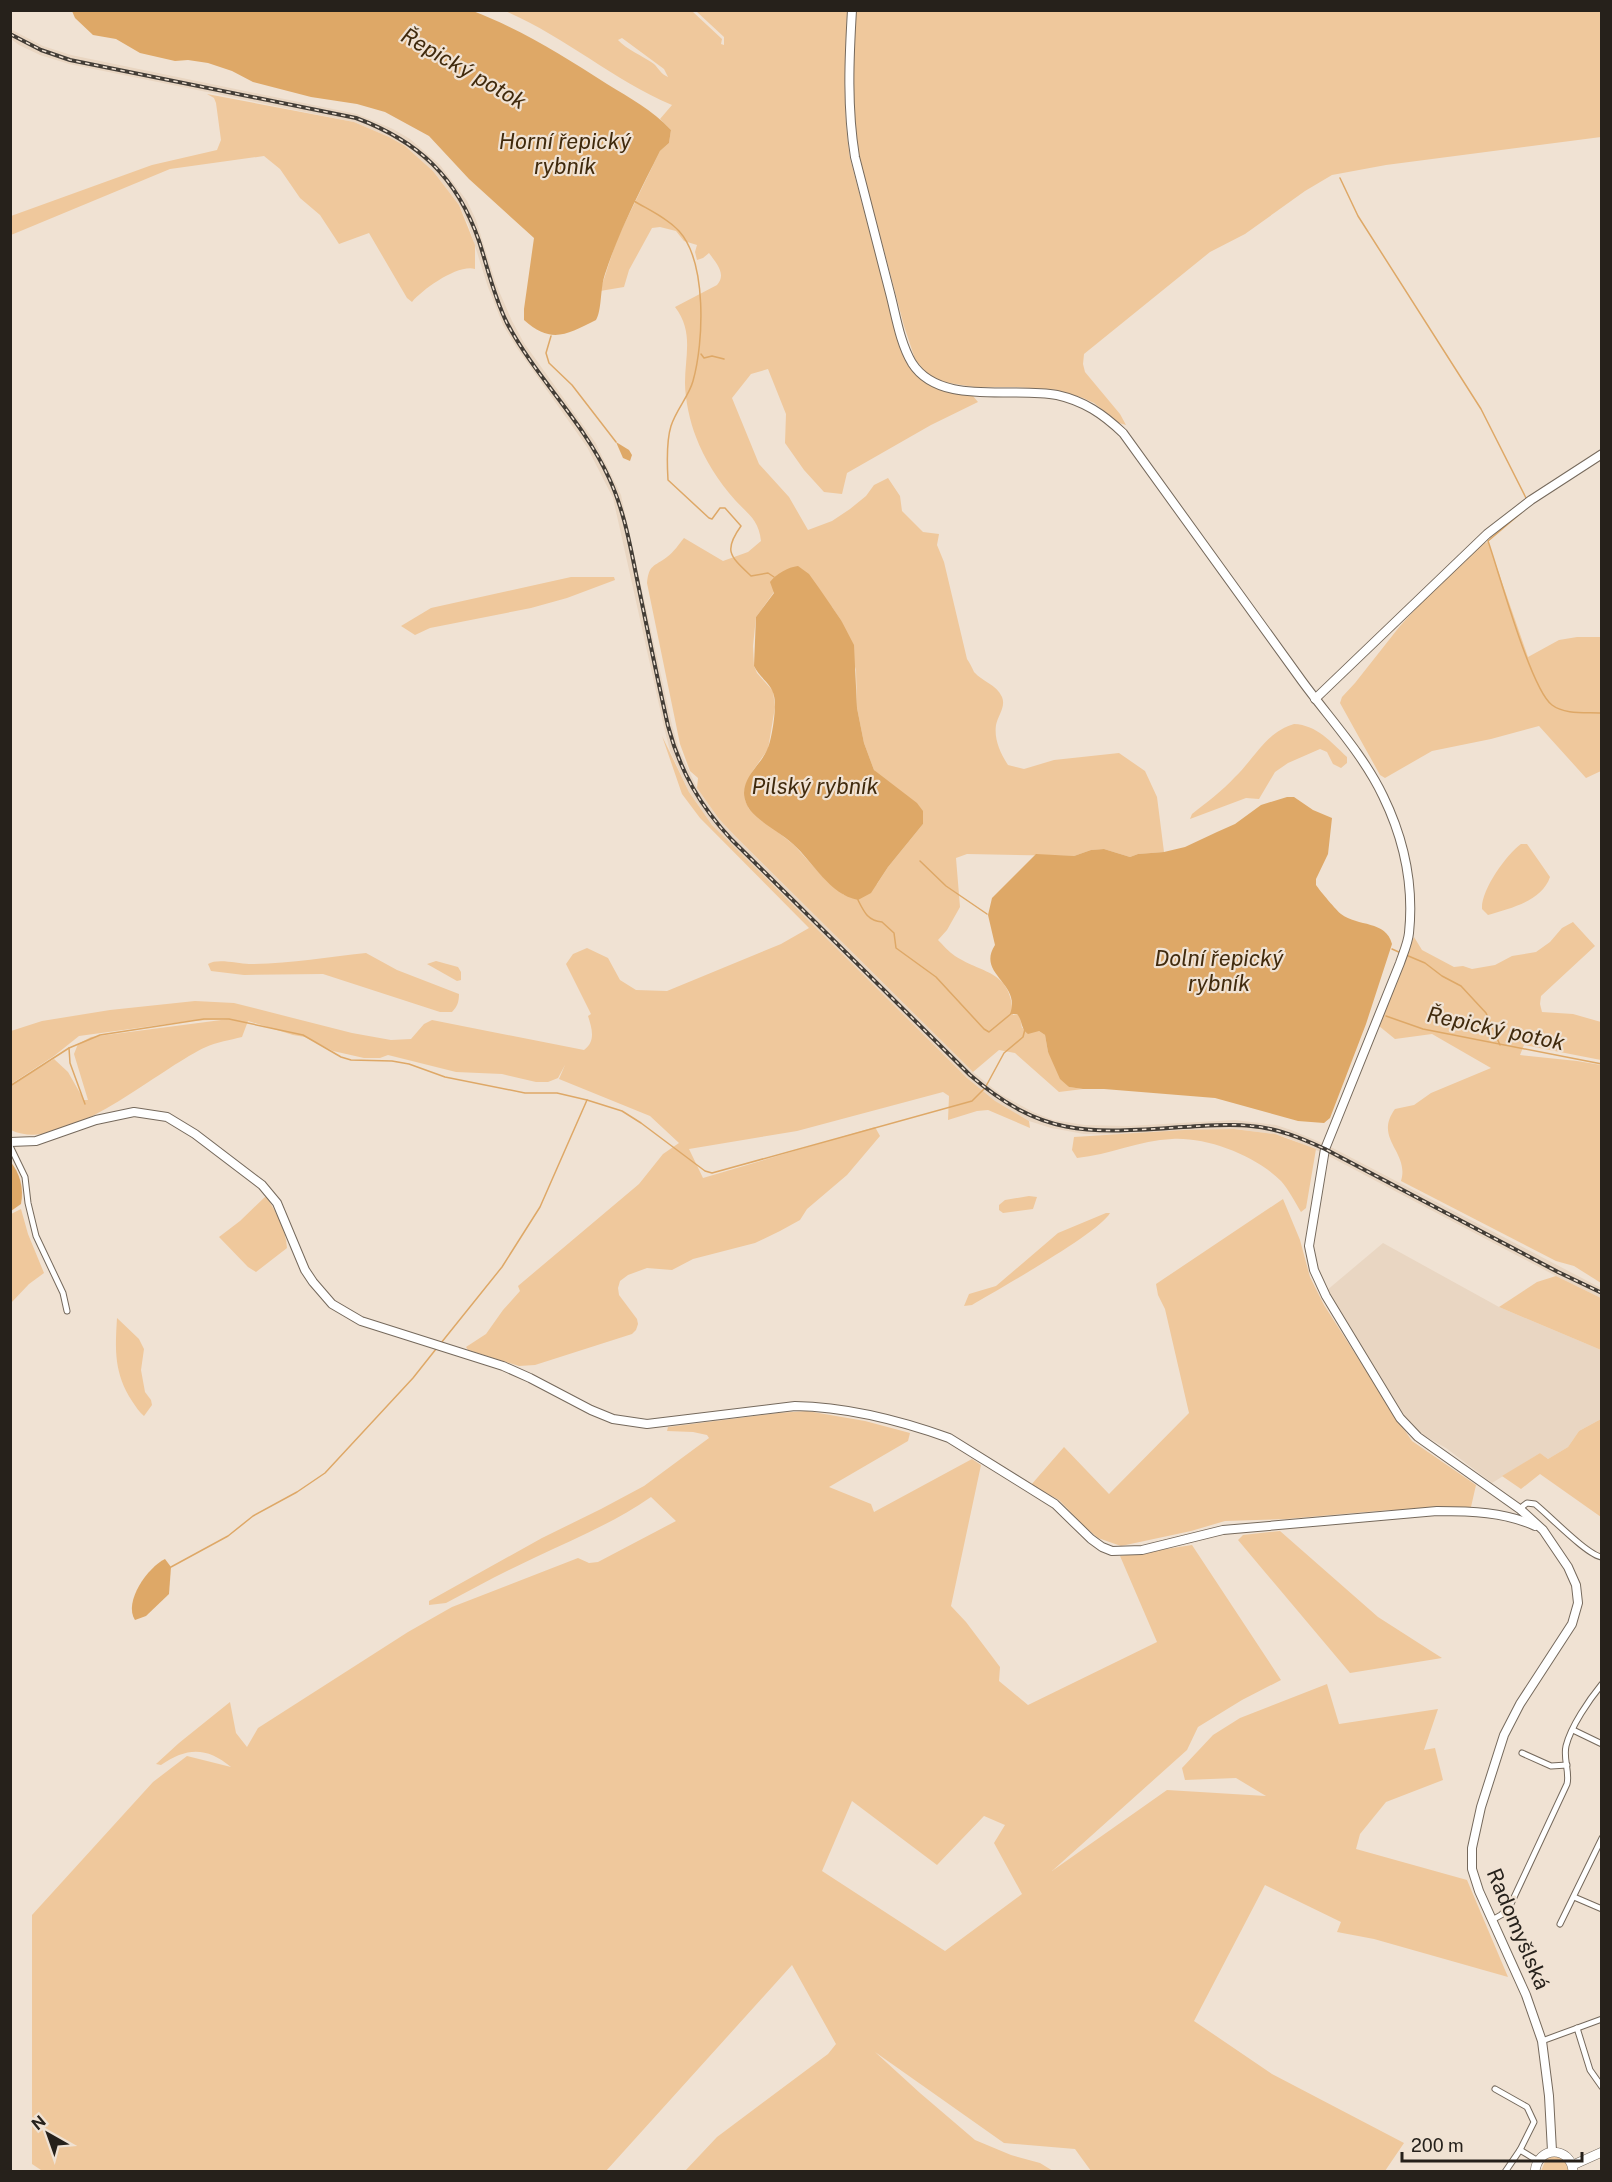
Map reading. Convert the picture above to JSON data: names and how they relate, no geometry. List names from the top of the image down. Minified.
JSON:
{"streets":{"main road":["Radomyšlská"]},"water":["Řepický potok","Horní řepický rybník","Pilský rybník","Dolní řepický rybník"],"scale_bar":"200 m","north":"top left"}
